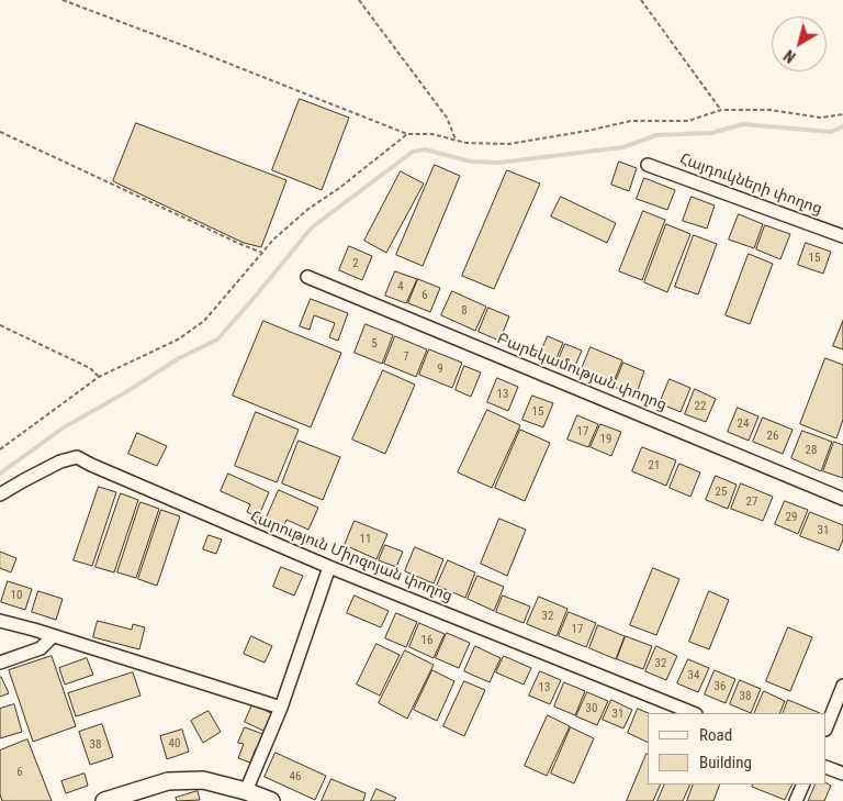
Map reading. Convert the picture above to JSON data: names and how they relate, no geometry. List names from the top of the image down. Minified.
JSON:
{"streets":{"street":["Հայդուկների փողոց","Բարեկամության փողոց","Հարություն Միրզոյան փողոց"]},"house_numbers":["15","2","4","6","8","5","7","9","13","22","15","24","17","26","19","28","21","25","27","29","31","11","10","32","17","16","32","34","36","13","38","30","31","40","38","6","46"],"legend":["Road","Building"],"north":"bottom left"}
